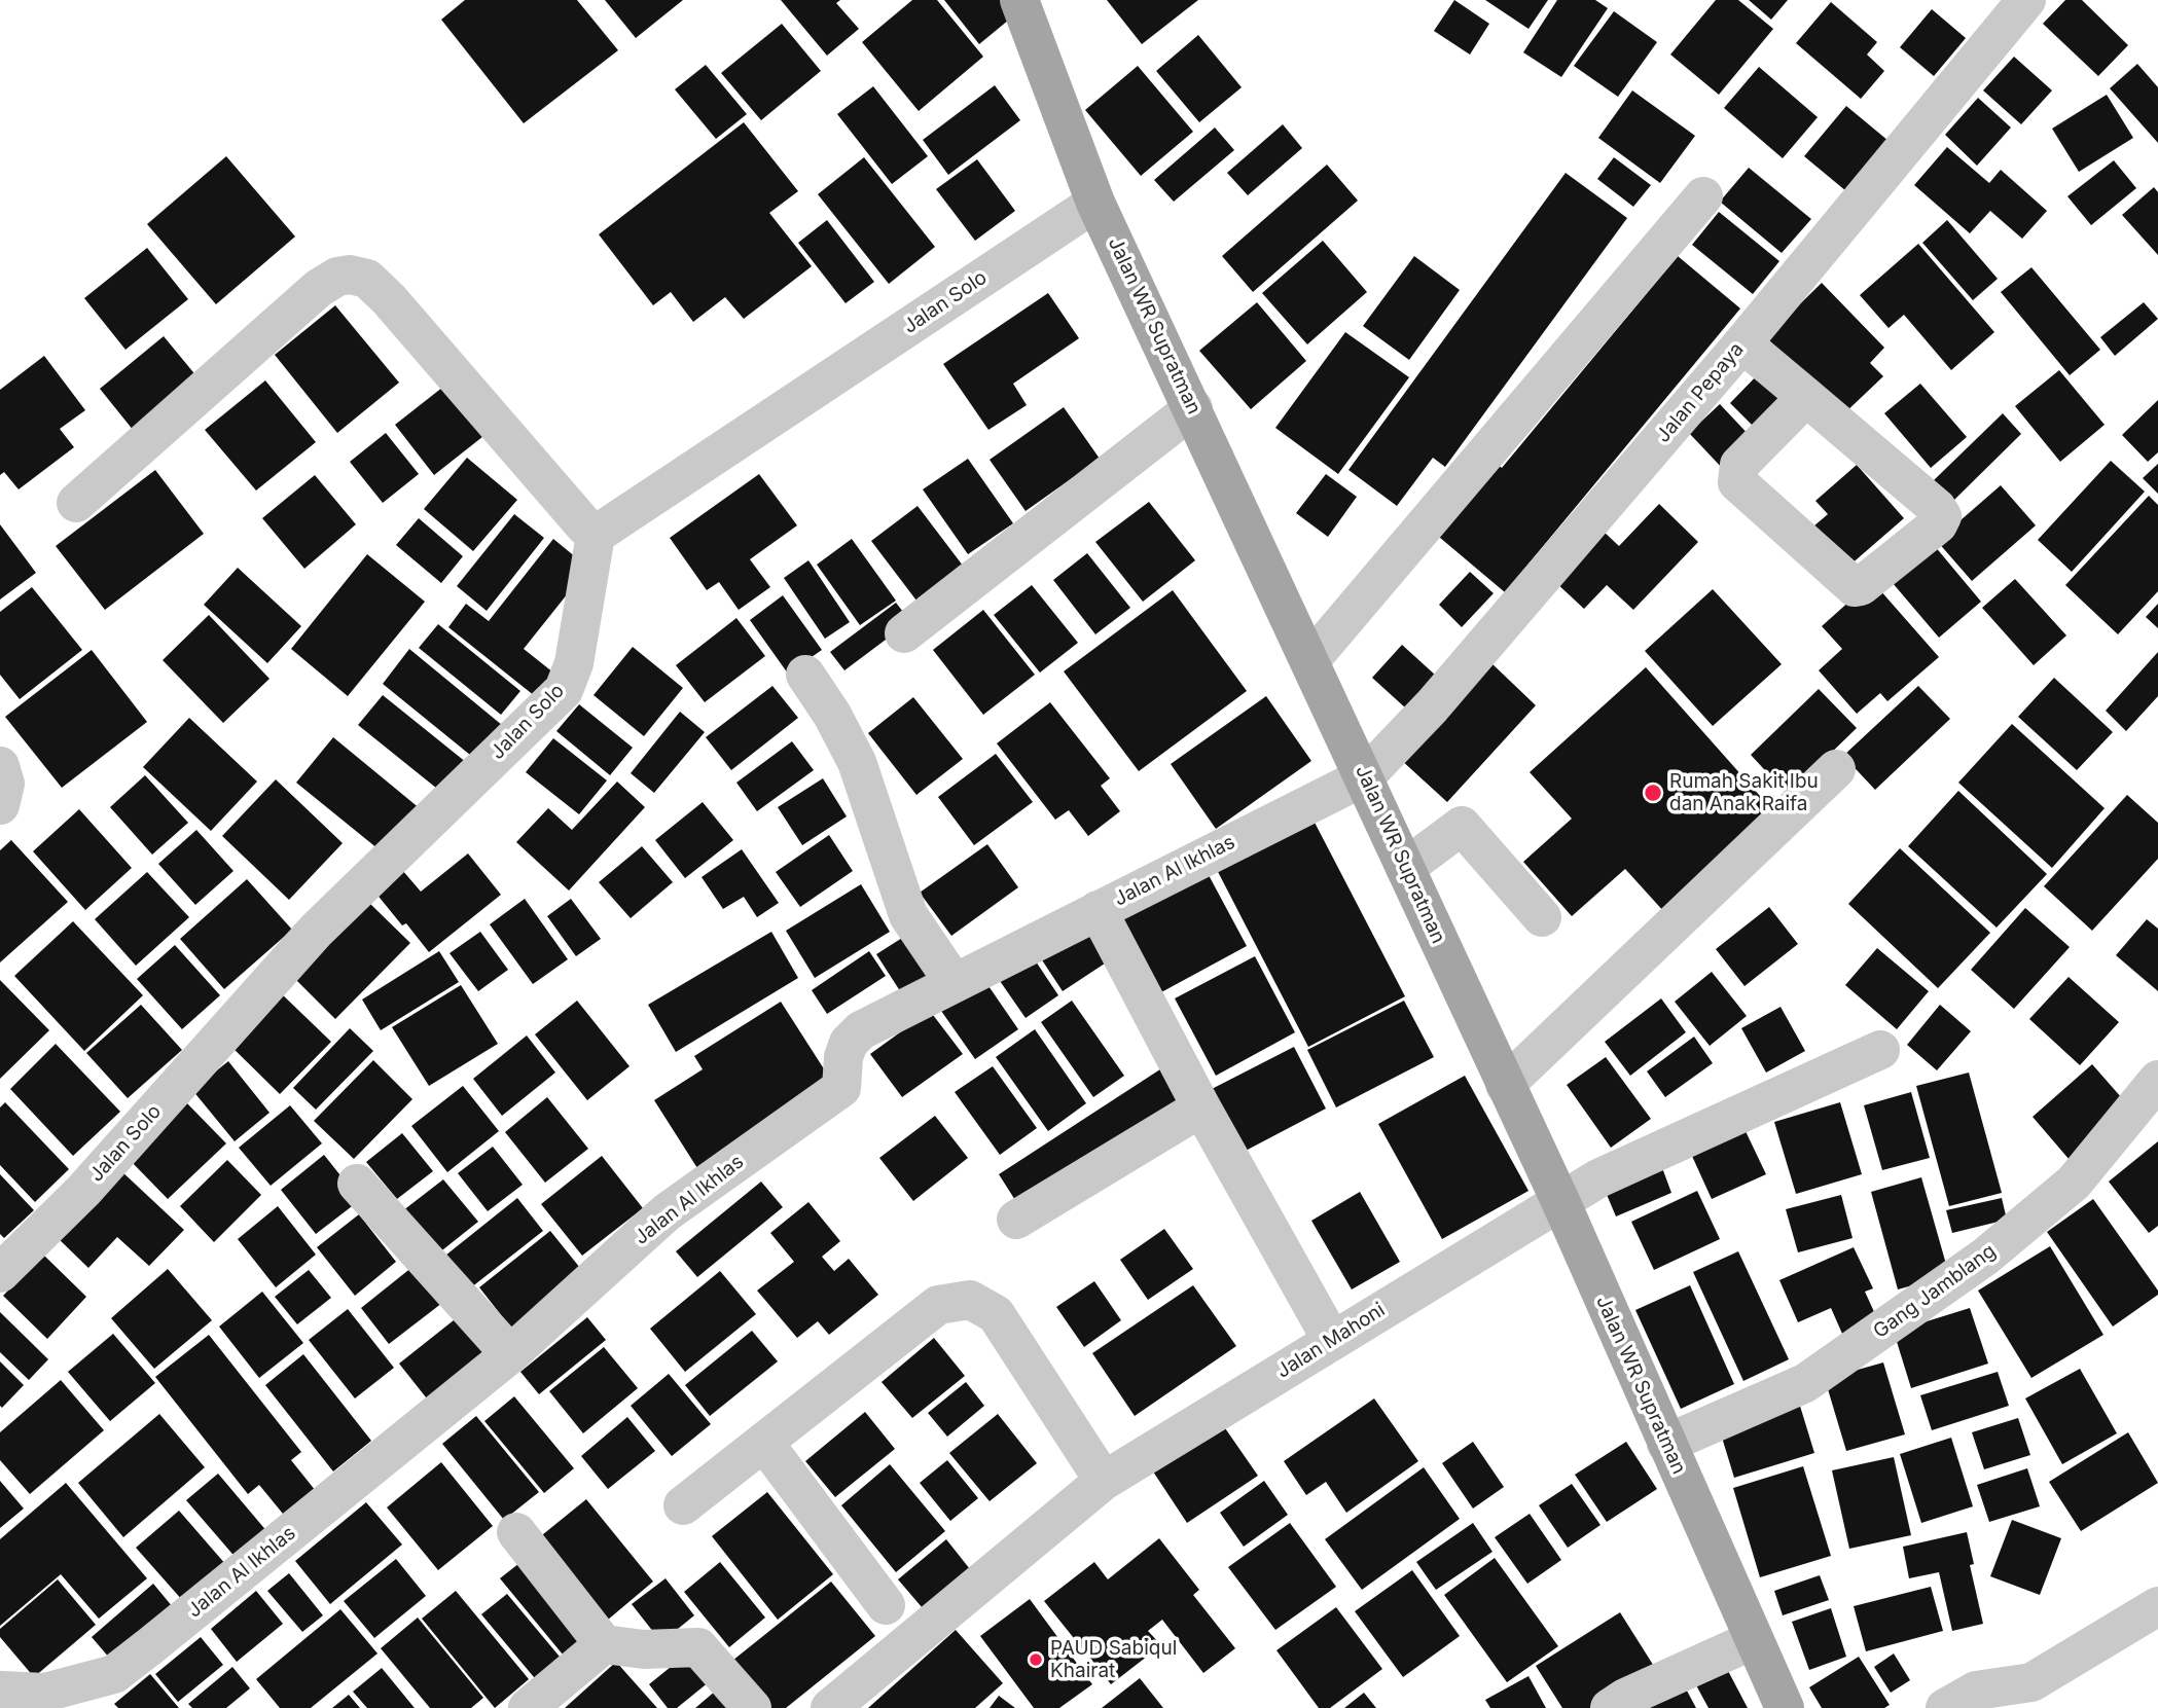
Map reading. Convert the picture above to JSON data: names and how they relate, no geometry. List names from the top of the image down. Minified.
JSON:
{"streets":{"main road":["Jalan WR Supratman"],"street":["Jalan Solo","Jalan Pepaya","Jalan Al Ikhlas","Gang Jamblang","Jalan Mahoni"]},"crossings":[["Jalan Solo","Jalan WR Supratman"],["Jalan WR Supratman","Jalan Pepaya"],["Jalan WR Supratman","Jalan Al Ikhlas"],["Jalan WR Supratman","Gang Jamblang"],["Jalan WR Supratman","Jalan Mahoni"],["Jalan Pepaya","Jalan Al Ikhlas"]],"places":["Rumah Sakit Ibu dan Anak Raifa","PAUD Sabiqul Khairat"]}
